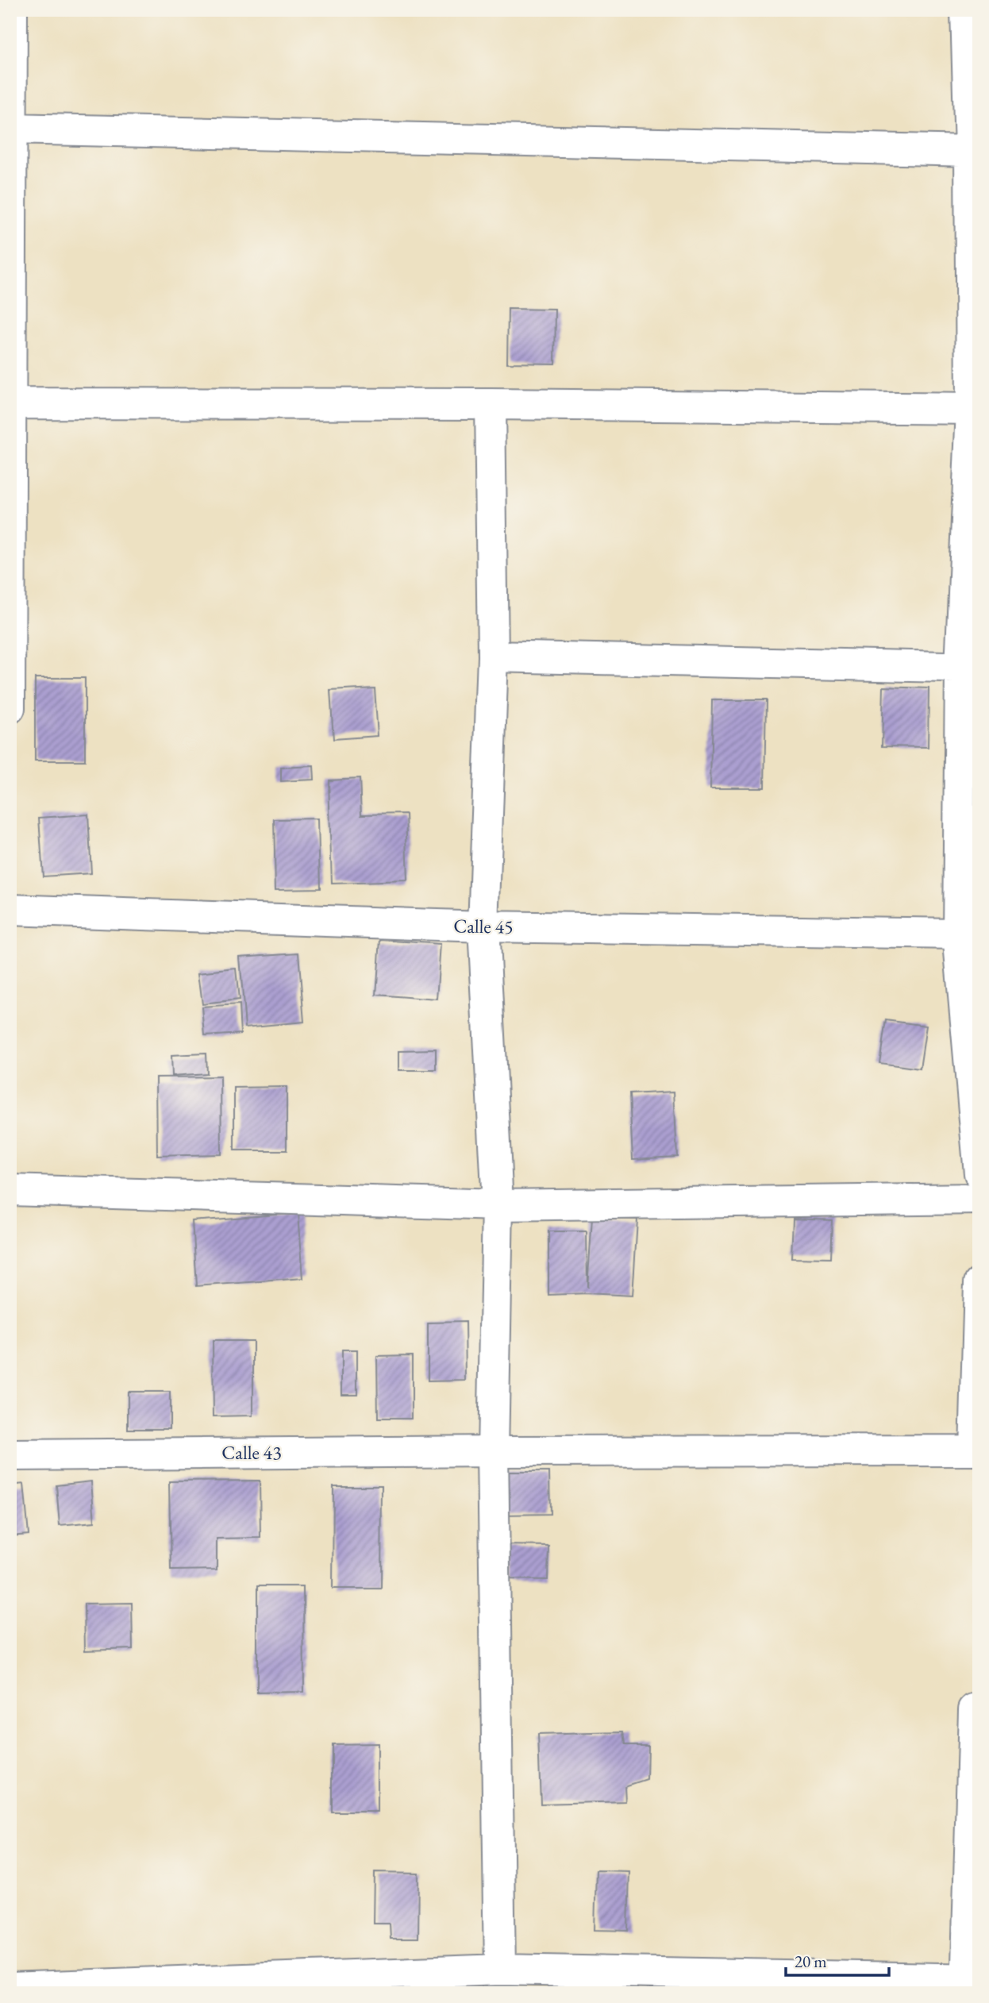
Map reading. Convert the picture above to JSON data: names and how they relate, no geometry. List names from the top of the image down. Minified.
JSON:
{"streets":{"street":["Calle 45","Calle 43"]},"scale_bar":"20 m"}
